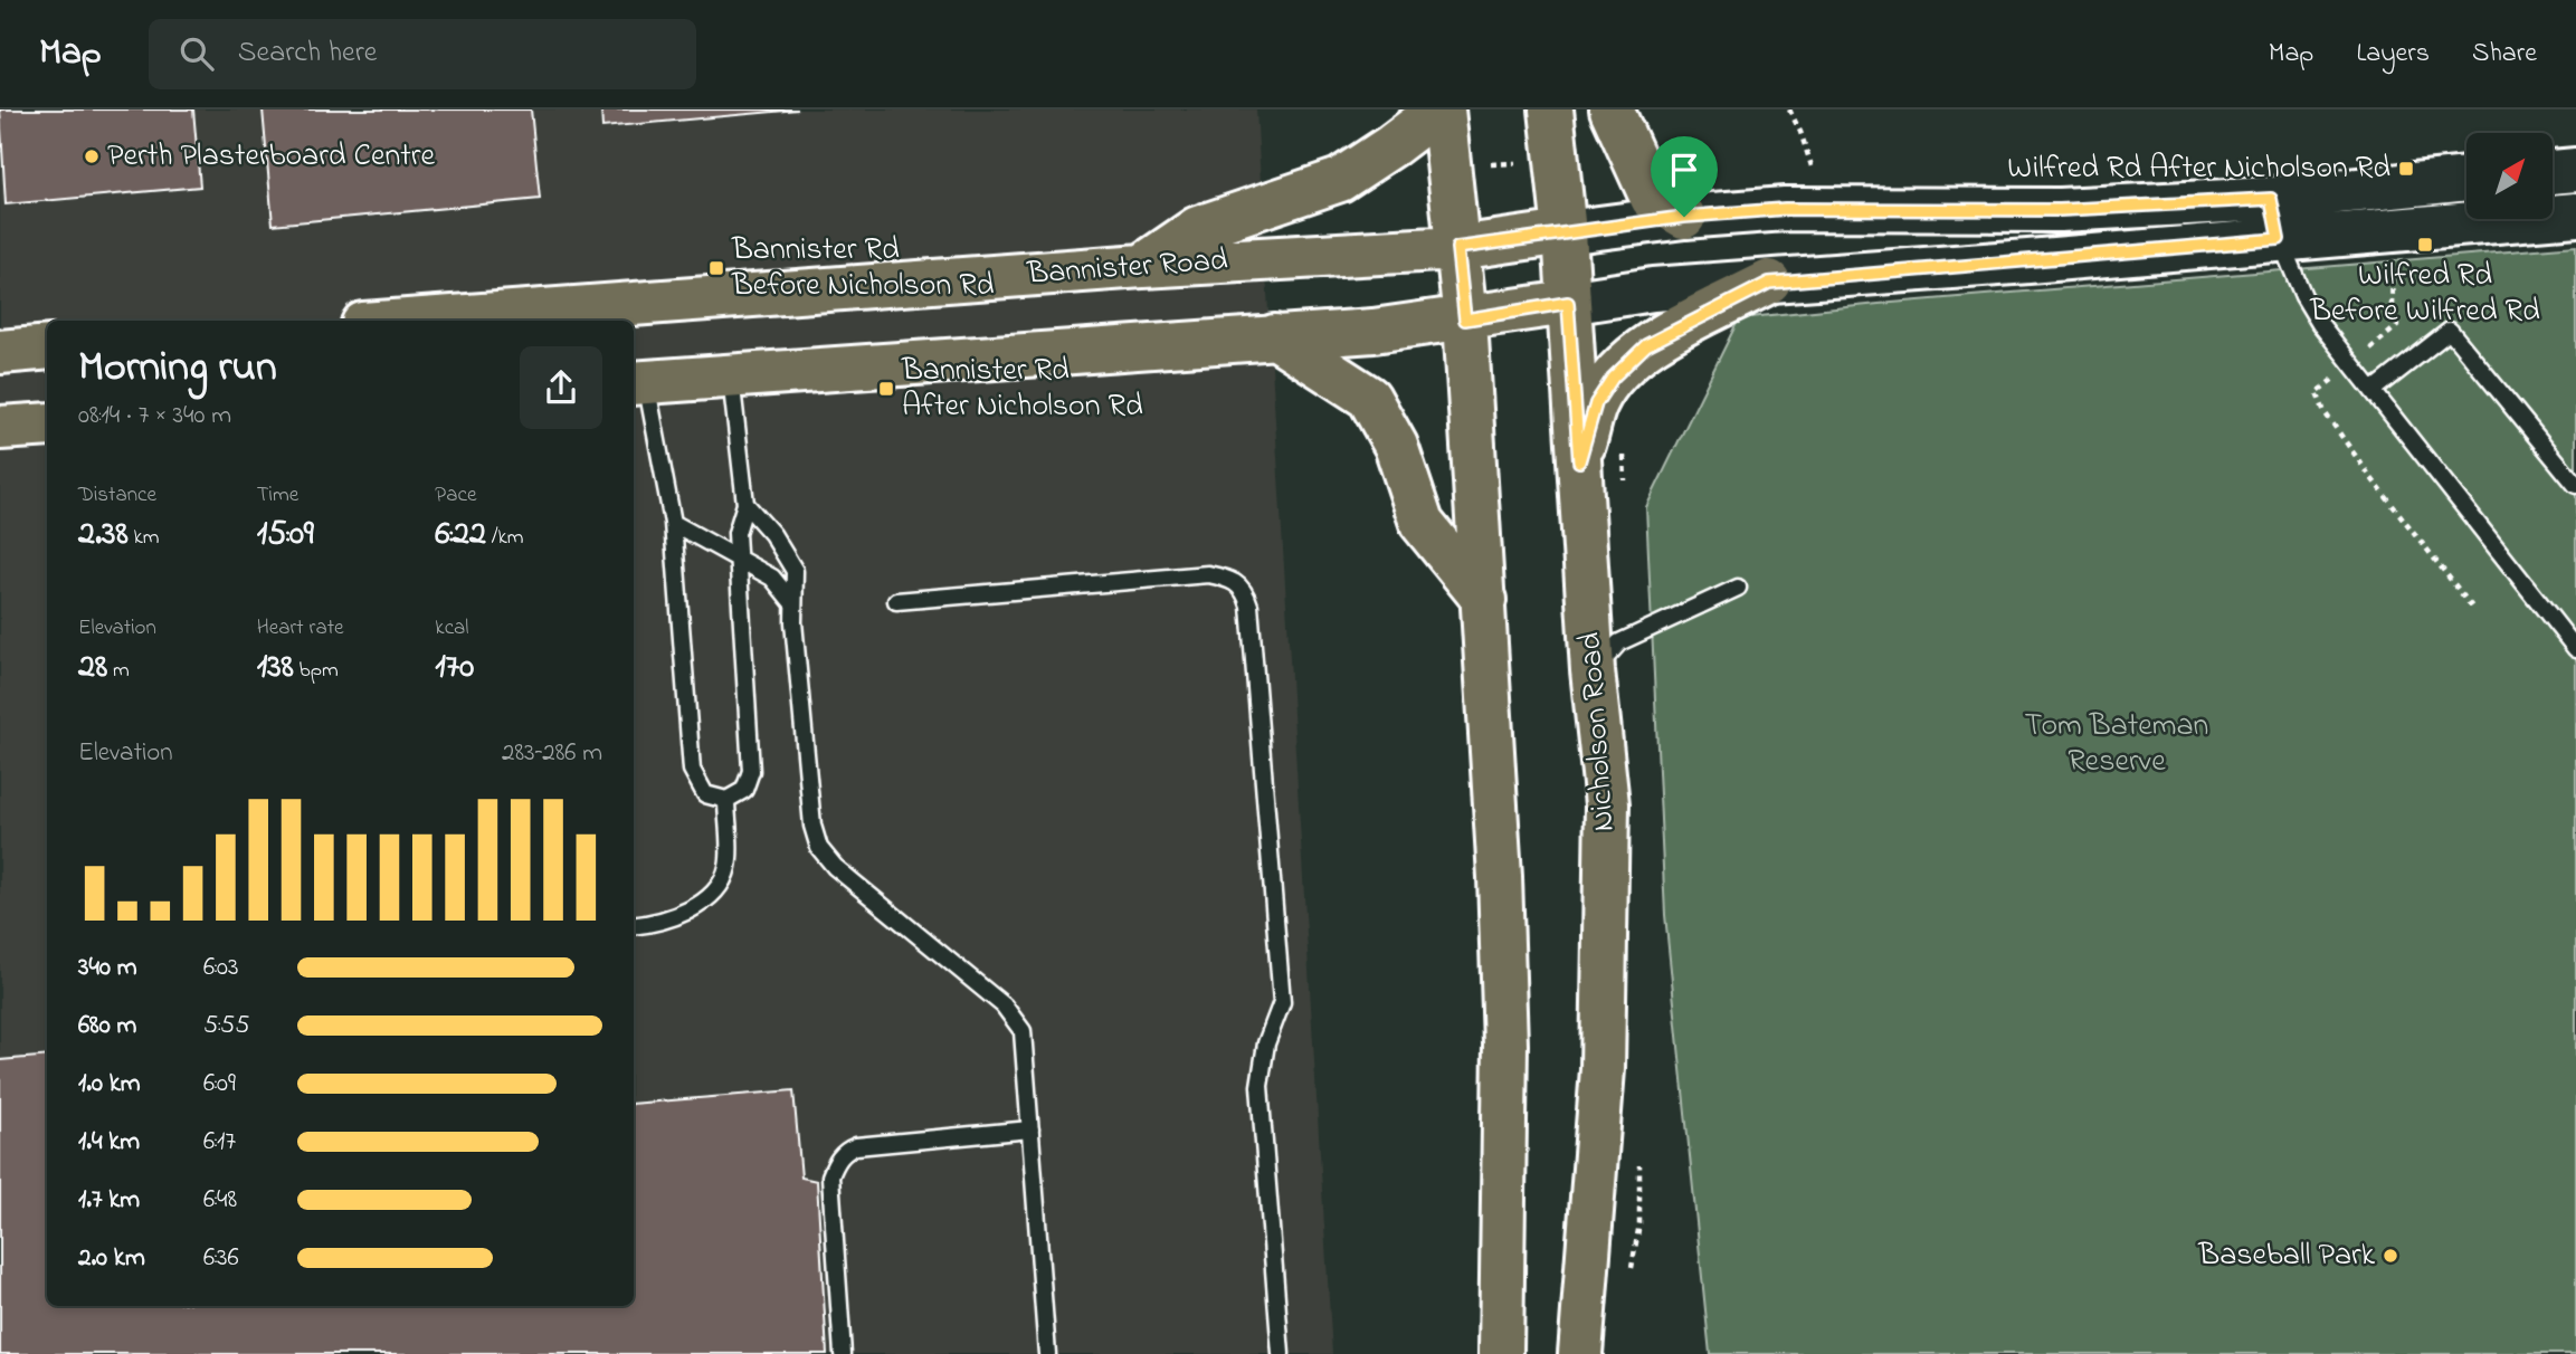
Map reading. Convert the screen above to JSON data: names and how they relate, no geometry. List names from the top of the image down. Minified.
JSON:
{"streets":{"main road":["Bannister Road","Nicholson Road"]},"crossings":[["Bannister Road","Nicholson Road"]],"parks":["Tom Bateman Reserve"],"places":{"other":["Perth Plasterboard Centre","Baseball Park"],"transit":["Wilfred Rd After Nicholson Rd","Wilfred Rd Before Wilfred Rd","Bannister Rd Before Nicholson Rd","Bannister Rd After Nicholson Rd"]},"north":"top right","page":{"header":"Map","search":"Search here","nav":["Map","Layers","Share"],"heading":["Morning run","08:14 · 7 × 340 m"],"stats":[["Distance","2.38 km"],["Time","15:09"],["Pace","6:22 /km"],["Elevation","28 m"],["Heart rate","138 bpm"],["kcal","170"]],"chart":["Elevation","283–286 m"],"list":[{"name":"340 m","note":"6:03"},{"name":"680 m","note":"5:55"},{"name":"1.0 km","note":"6:09"},{"name":"1.4 km","note":"6:17"},{"name":"1.7 km","note":"6:48"},{"name":"2.0 km","note":"6:36"}]}}
